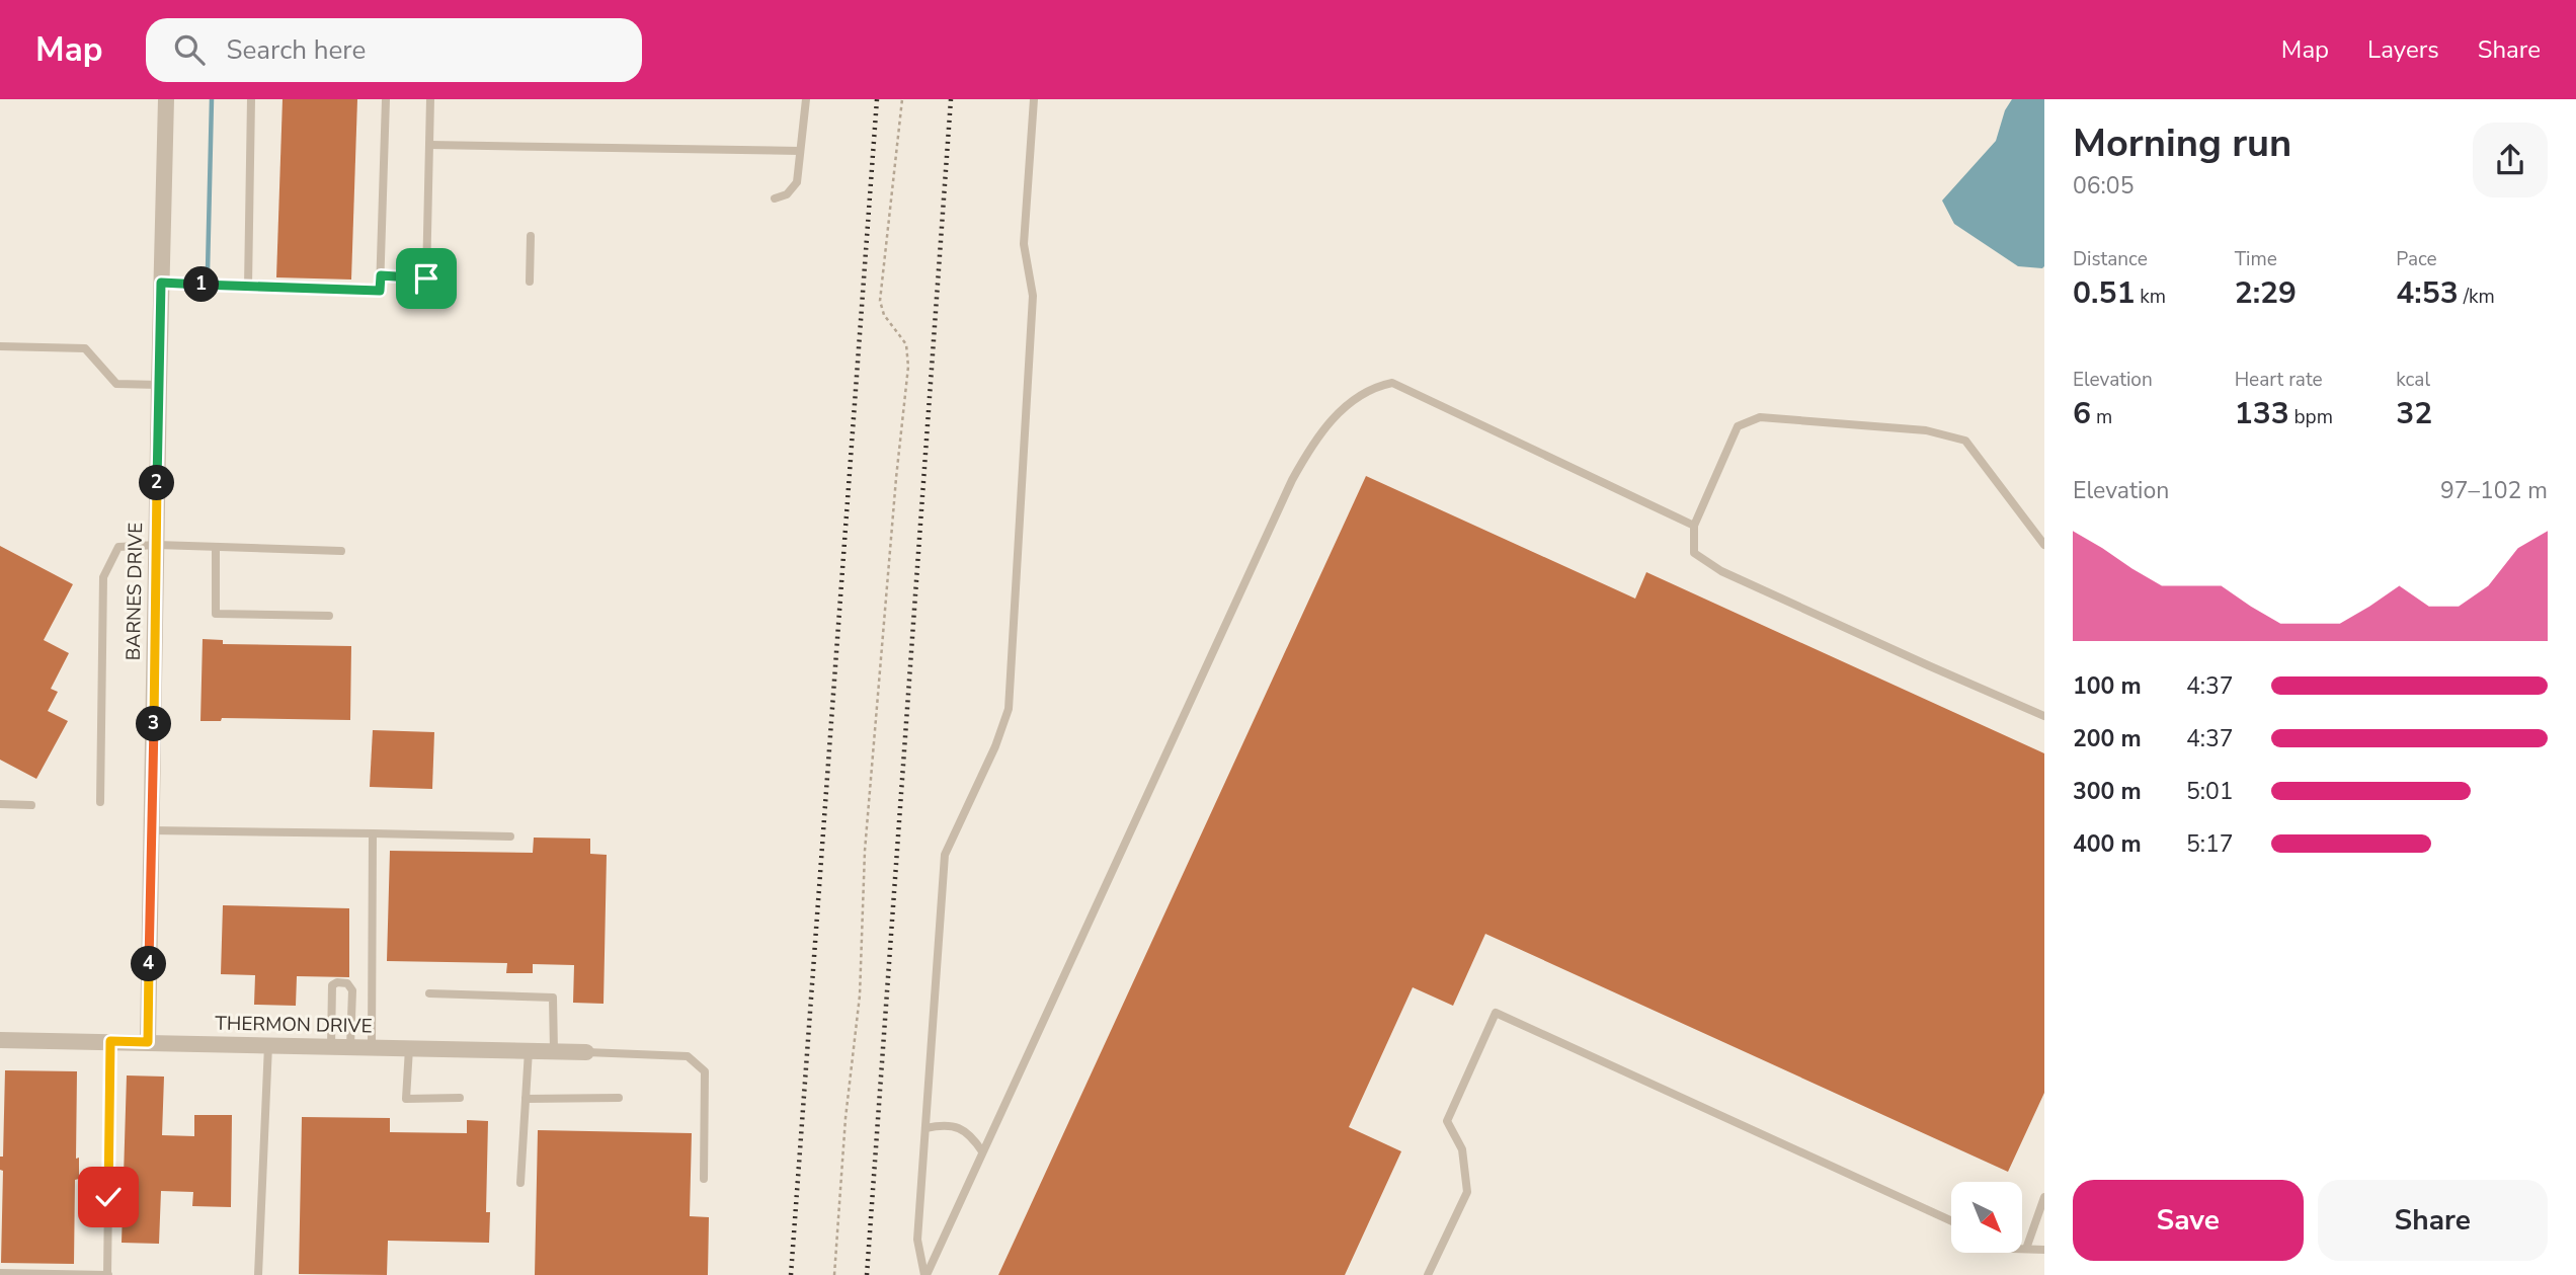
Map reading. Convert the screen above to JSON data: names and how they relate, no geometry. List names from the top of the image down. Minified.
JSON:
{"streets":{"street":["BARNES DRIVE","THERMON DRIVE"]},"crossings":[["BARNES DRIVE","THERMON DRIVE"]],"north":"bottom right","page":{"header":"Map","search":"Search here","nav":["Map","Layers","Share"],"heading":["Morning run","06:05"],"stats":[["Distance","0.51 km"],["Time","2:29"],["Pace","4:53 /km"],["Elevation","6 m"],["Heart rate","133 bpm"],["kcal","32"]],"pins":["1","2","3","4"],"chart":["Elevation","97–102 m"],"list":[{"name":"100 m","note":"4:37"},{"name":"200 m","note":"4:37"},{"name":"300 m","note":"5:01"},{"name":"400 m","note":"5:17"}],"buttons":["Save","Share"]}}
